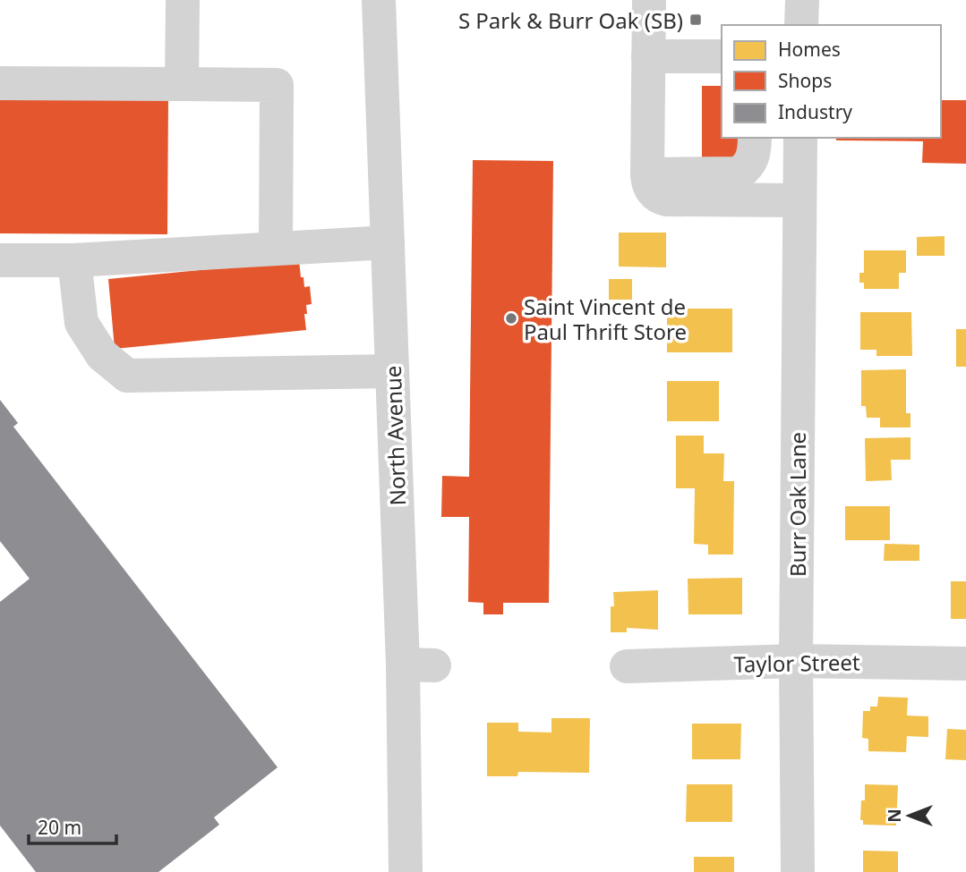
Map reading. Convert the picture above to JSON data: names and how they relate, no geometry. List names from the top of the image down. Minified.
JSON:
{"streets":{"street":["North Avenue","Burr Oak Lane","Taylor Street"]},"crossings":[["Burr Oak Lane","Taylor Street"]],"places":{"transit":["S Park & Burr Oak (SB)"],"other":["Saint Vincent de Paul Thrift Store"]},"legend":["Homes","Shops","Industry"],"scale_bar":"20 m","north":"left"}
